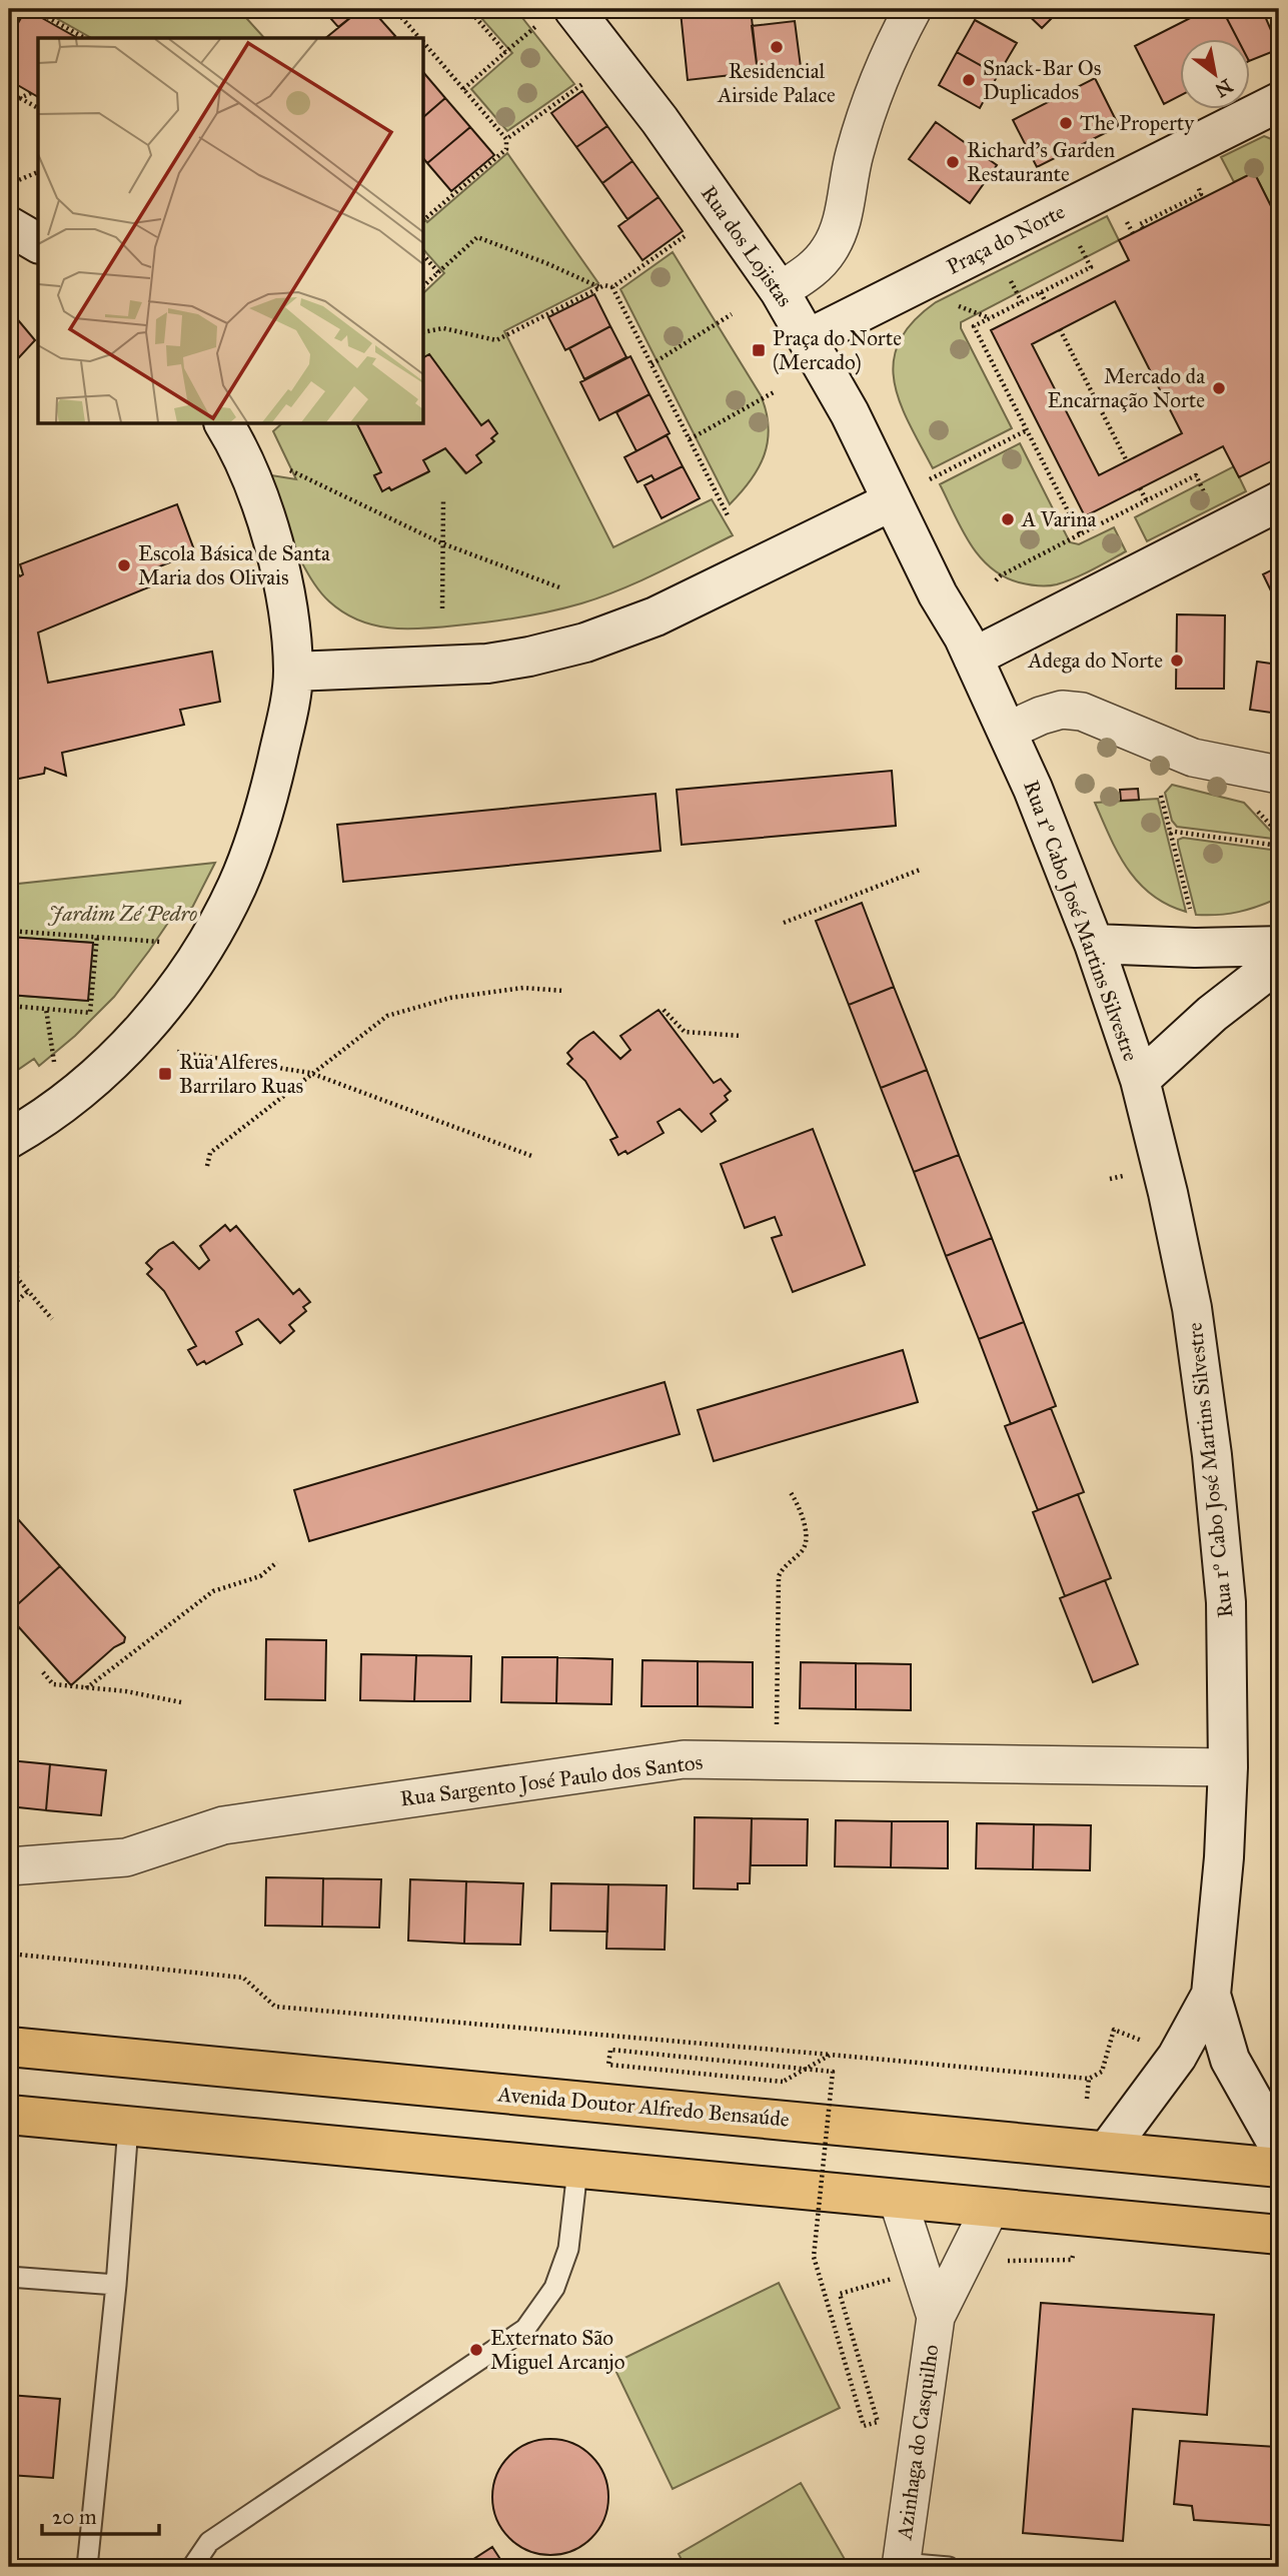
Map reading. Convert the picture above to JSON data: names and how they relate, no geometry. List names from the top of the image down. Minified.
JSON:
{"streets":{"highway":["Avenida Doutor Alfredo Bensaúde"],"street":["Praça do Norte","Rua dos Lojistas","Rua 1º Cabo José Martins Silvestre","Rua Sargento José Paulo dos Santos","Azinhaga do Casquilho"]},"crossings":[["Praça do Norte","Rua dos Lojistas"],["Rua dos Lojistas","Rua 1º Cabo José Martins Silvestre"],["Rua 1º Cabo José Martins Silvestre","Rua Sargento José Paulo dos Santos"],["Rua 1º Cabo José Martins Silvestre","Avenida Doutor Alfredo Bensaúde"]],"parks":["Jardim Zé Pedro"],"places":{"other":["Residencial Airside Palace","Snack-Bar Os Duplicados","The Property","Richard's Garden Restaurante","Mercado da Encarnação Norte","A Varina","Escola Básica de Santa Maria dos Olivais","Adega do Norte","Externato São Miguel Arcanjo"],"transit":["Praça do Norte (Mercado)","Rua Alferes Barrilaro Ruas"]},"scale_bar":"20 m","north":"bottom right"}
